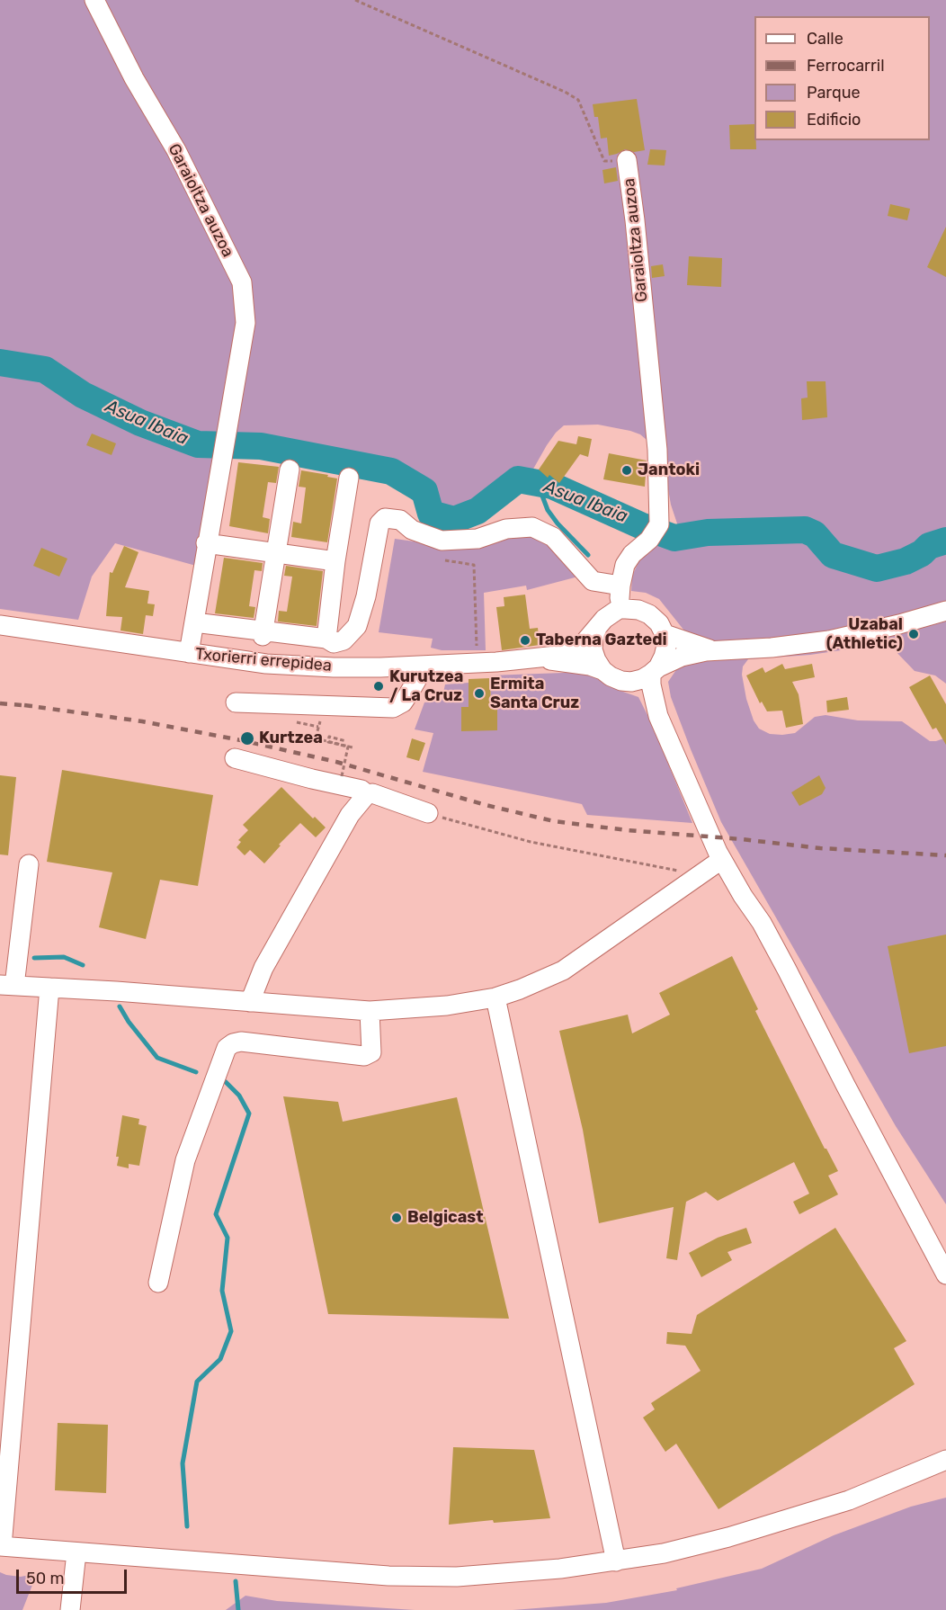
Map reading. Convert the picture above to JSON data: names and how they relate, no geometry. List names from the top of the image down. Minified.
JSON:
{"streets":{"street":["Garaioltza auzoa","Txorierri errepidea"]},"crossings":[["Garaioltza auzoa","Txorierri errepidea"]],"water":["Asua Ibaia"],"places":["Jantoki","Uzabal (Athletic)","Taberna Gaztedi","Kurutzea / La Cruz","Ermita Santa Cruz","Kurtzea","Belgicast"],"legend":["Calle","Ferrocarril","Parque","Edificio"],"scale_bar":"50 m"}
